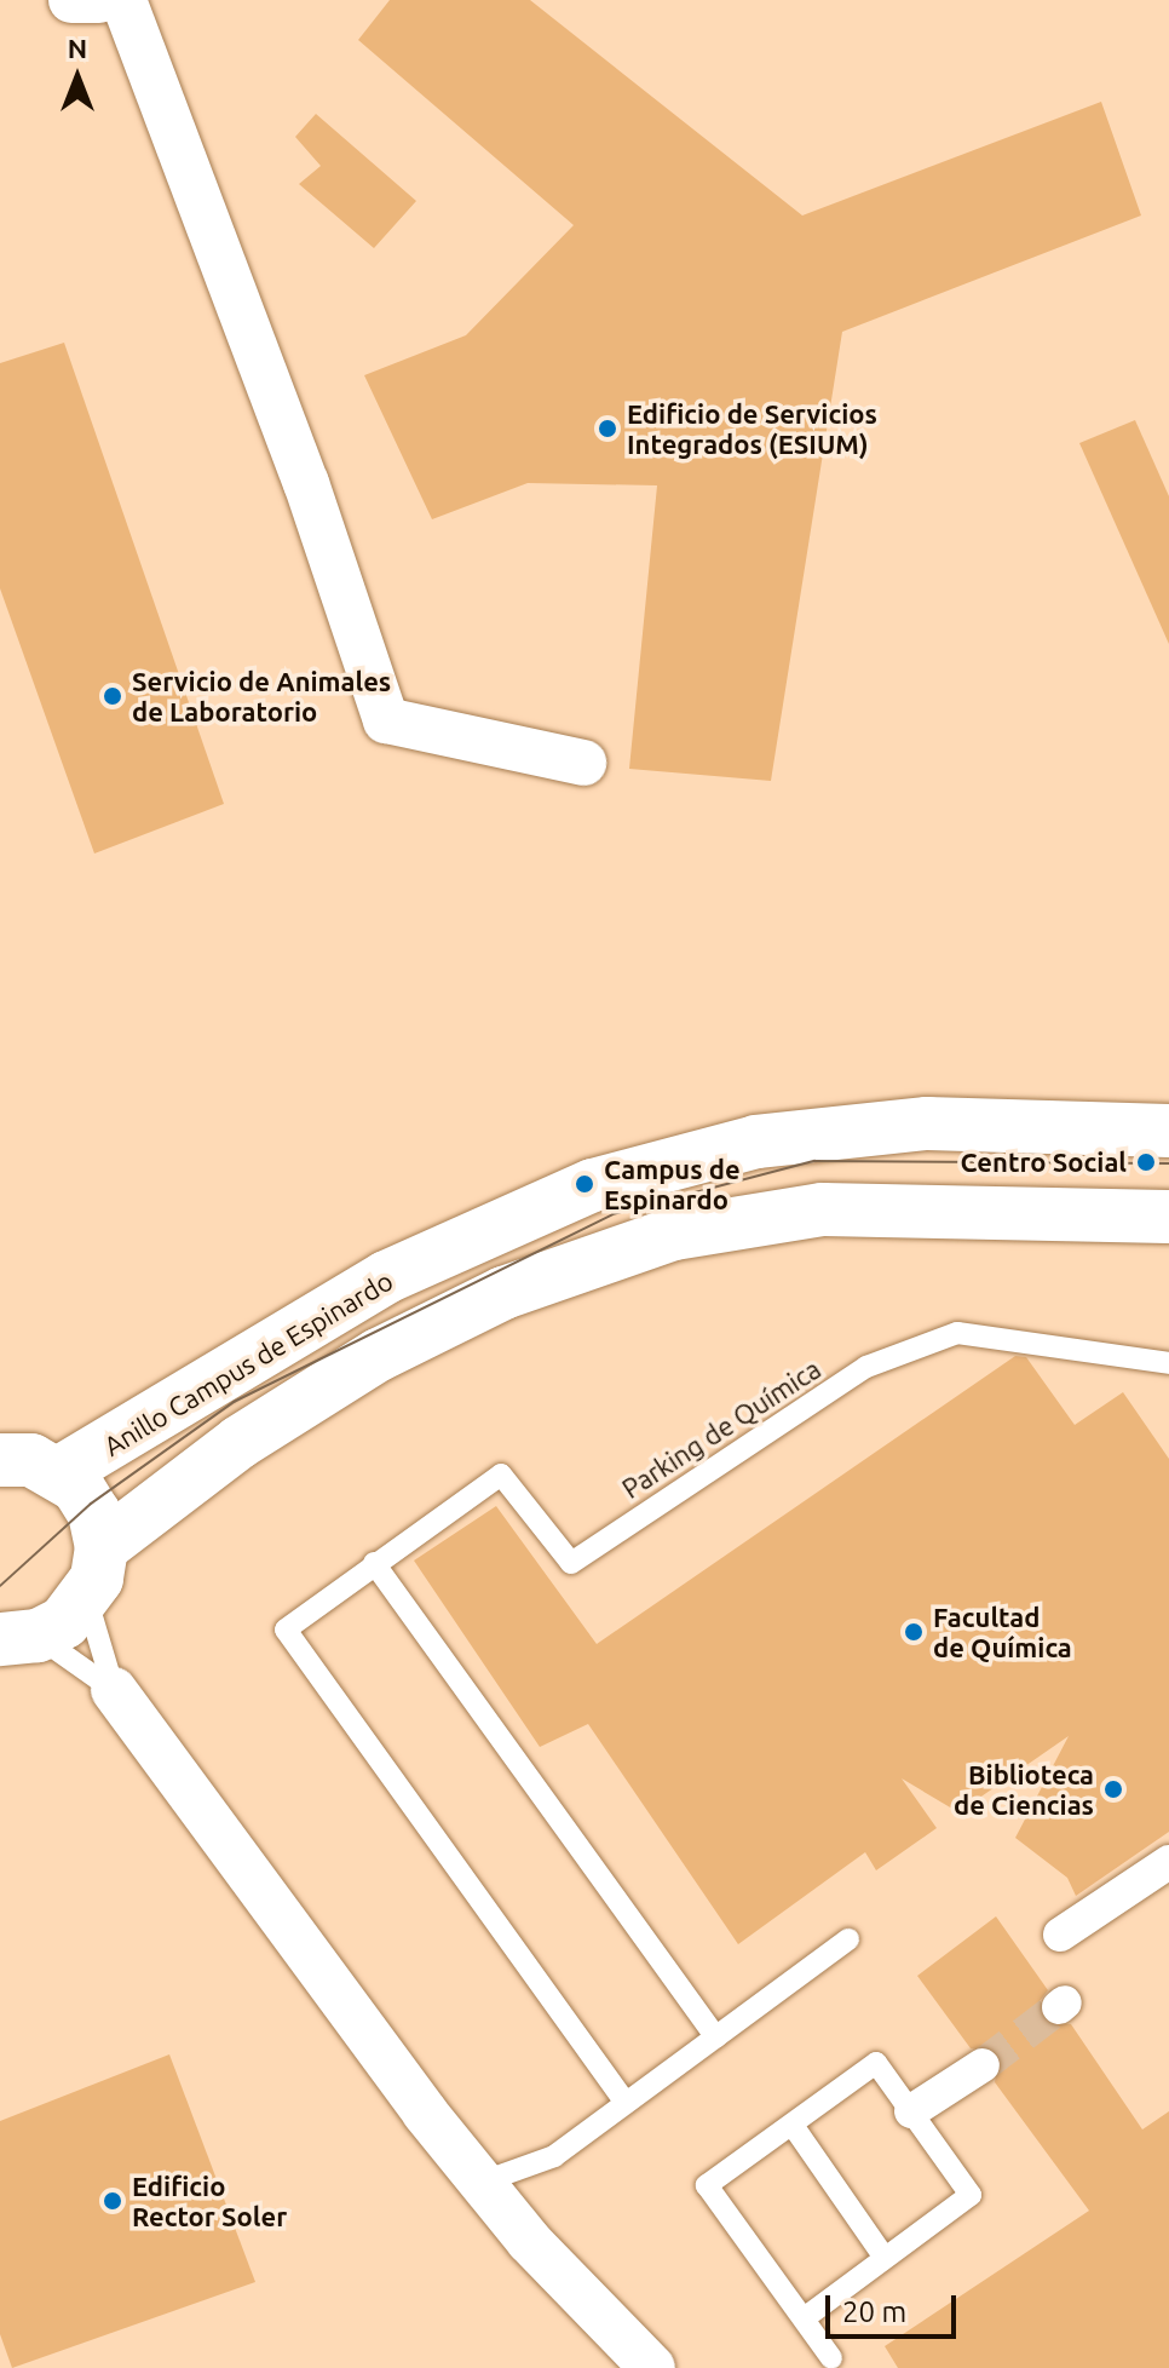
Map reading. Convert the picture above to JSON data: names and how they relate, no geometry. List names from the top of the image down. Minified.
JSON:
{"streets":{"main road":["Anillo Campus de Espinardo"],"lane":["Parking de Química"]},"places":["Edificio de Servicios Integrados (ESIUM)","Servicio de Animales de Laboratorio","Centro Social","Campus de Espinardo","Facultad de Química","Biblioteca de Ciencias","Edificio Rector Soler"],"scale_bar":"20 m","north":"top"}
